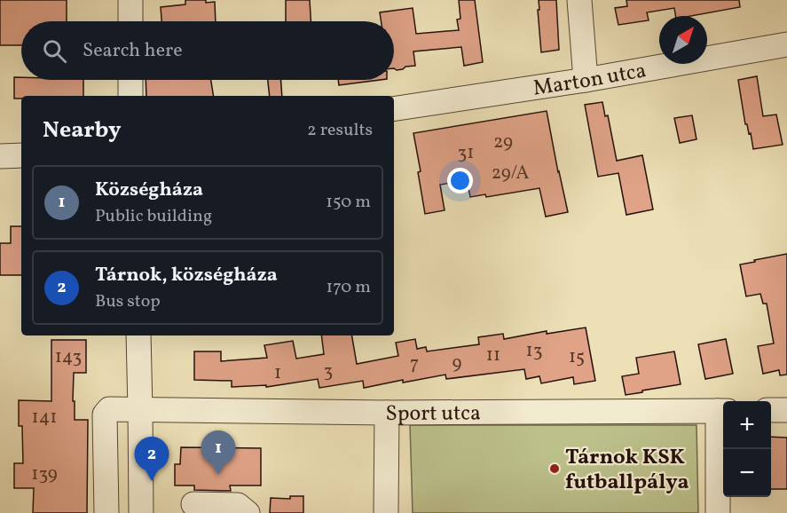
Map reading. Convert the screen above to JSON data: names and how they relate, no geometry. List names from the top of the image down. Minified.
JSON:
{"streets":{"street":["Marton utca","Sport utca"]},"places":["Tárnok KSK futballpálya"],"house_numbers":["29","31","29/A","13","11","143","15","9","7","3","1","141","139"],"north":"top right","page":{"search":"Search here","heading":["Nearby","2 results"],"list":[{"mark":"1","name":"Községháza","note":"Public building","value":"150 m"},{"mark":"2","name":"Tárnok, községháza","note":"Bus stop","value":"170 m"}],"map_buttons":["+","−"],"pins":["1","2"]}}
